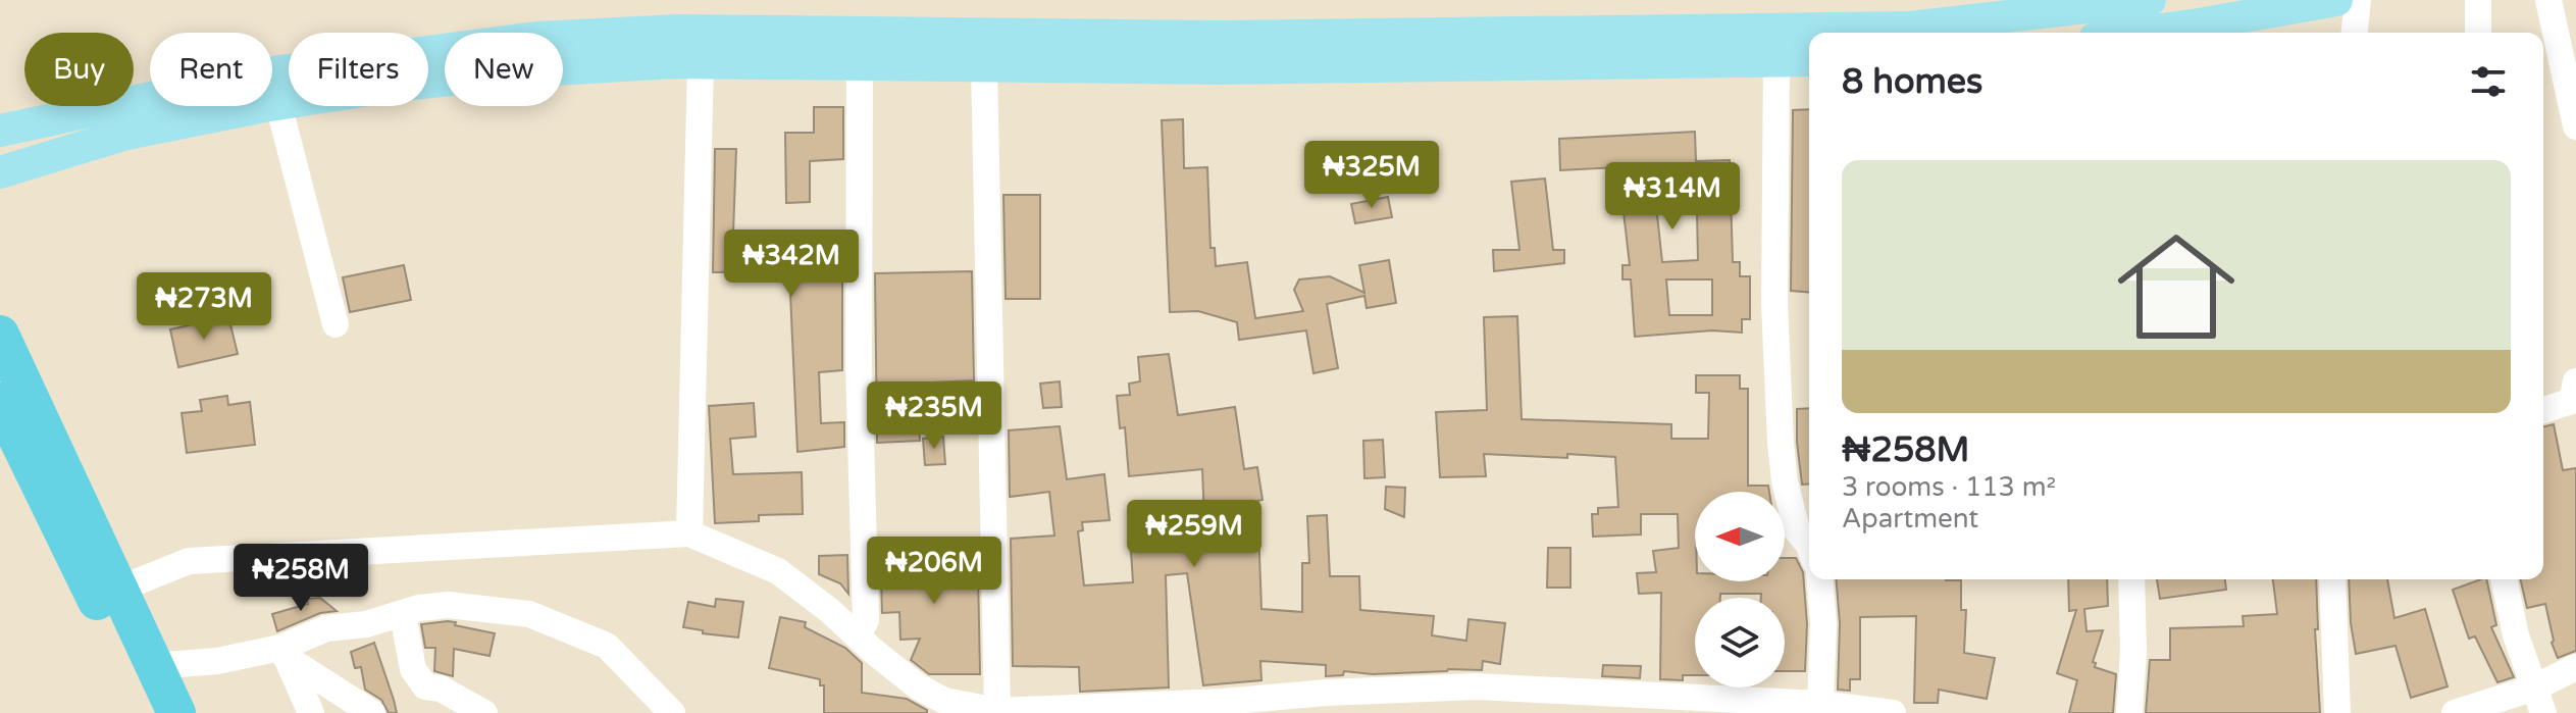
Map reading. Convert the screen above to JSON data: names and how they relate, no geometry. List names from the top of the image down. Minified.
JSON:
{"north":"left","page":{"chip":["Buy","Rent","Filters","New"],"heading":"8 homes","list":[{"name":"₦258M","note":"3 rooms · 113 m² · Apartment"}],"price":["₦325M","₦314M","₦342M","₦273M","₦235M","₦259M","₦206M","₦258M"]}}
